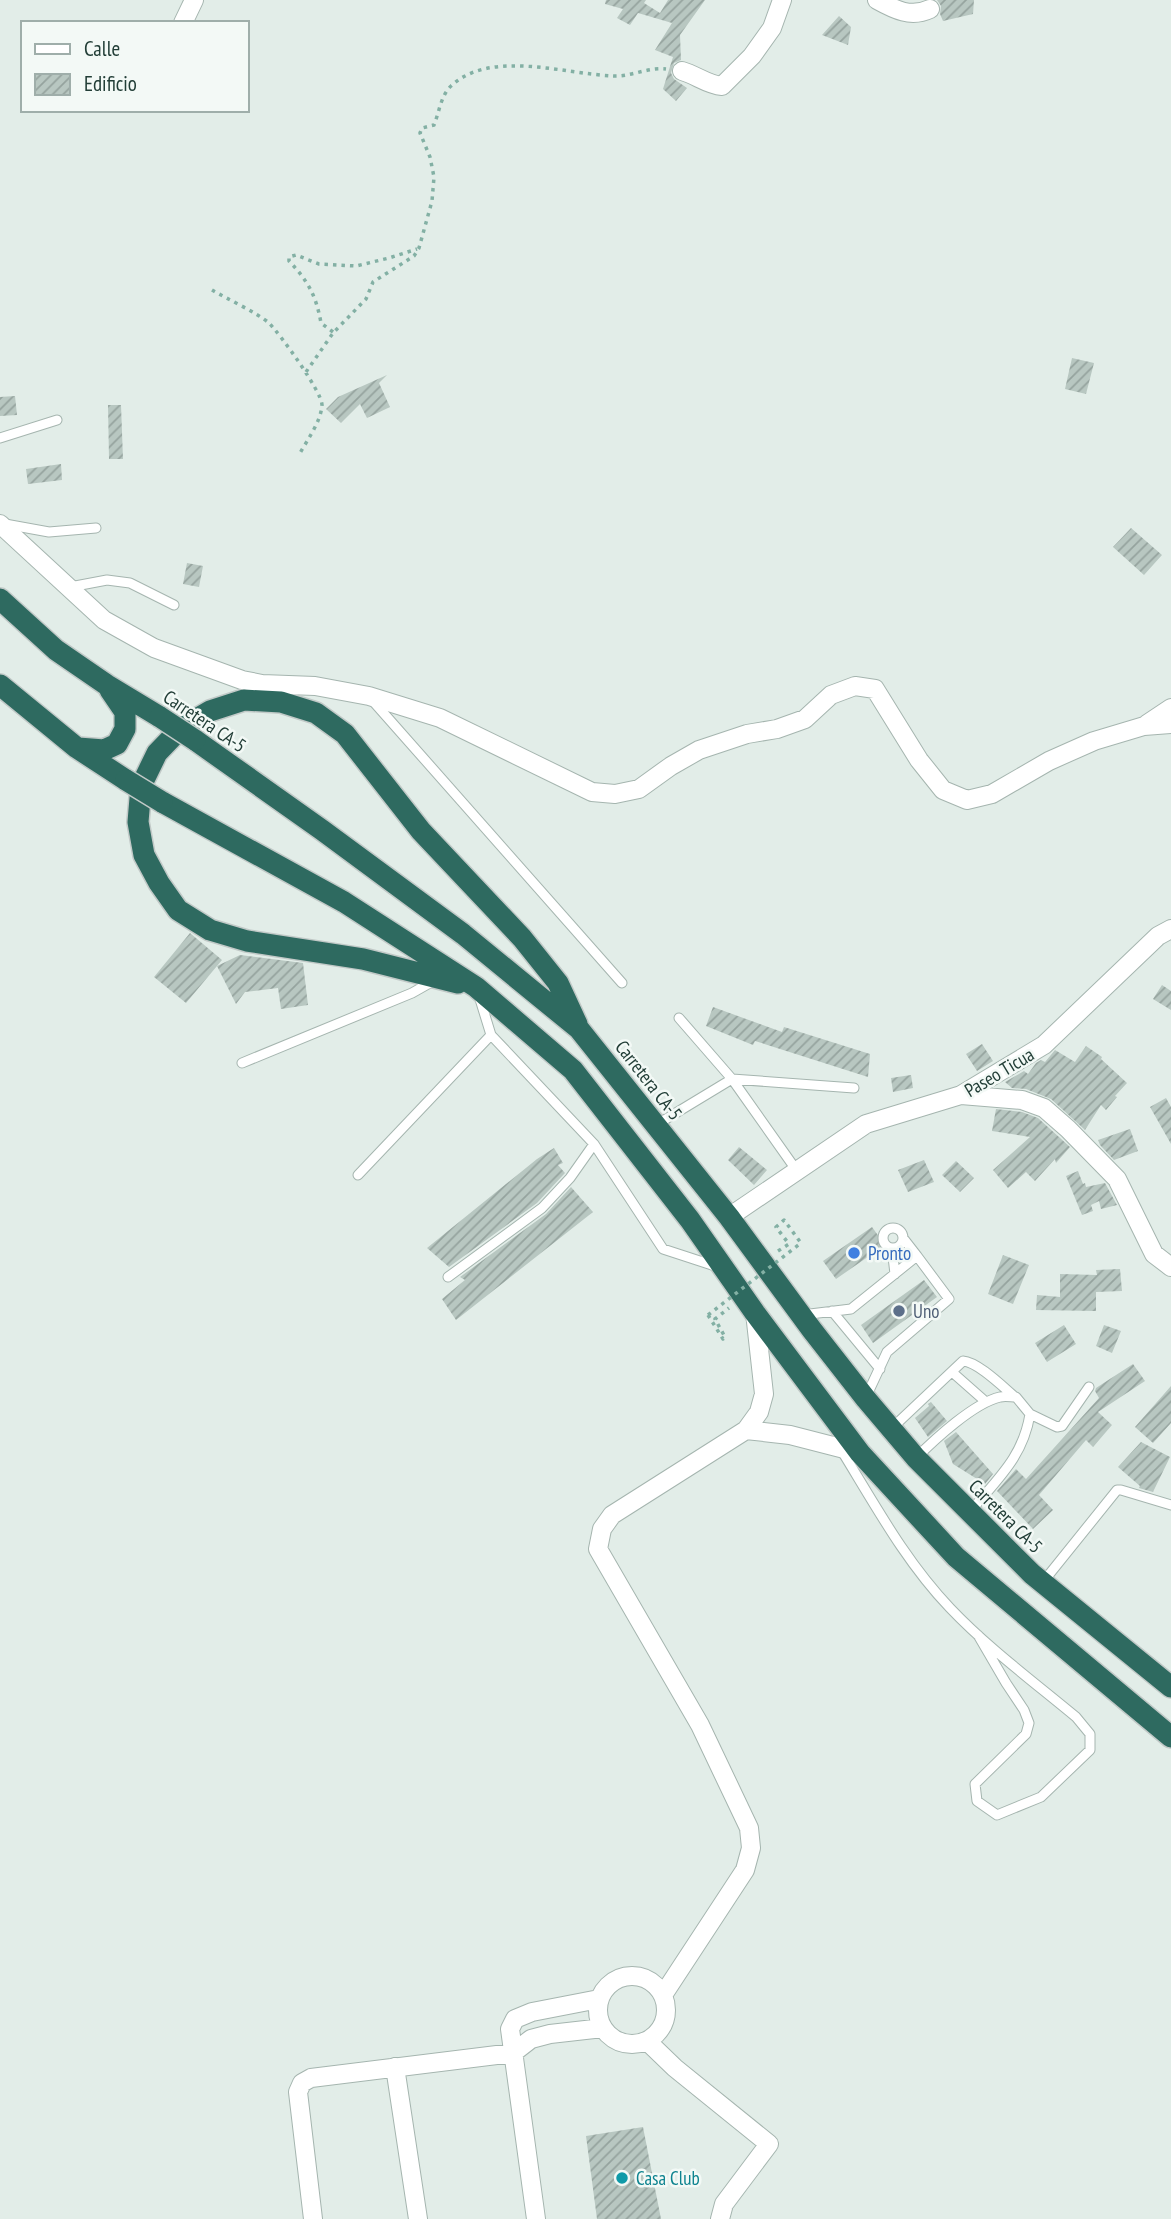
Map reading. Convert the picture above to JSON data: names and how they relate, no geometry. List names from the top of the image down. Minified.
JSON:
{"streets":{"highway":["Carretera CA-5"],"street":["Paseo Ticua"]},"crossings":[["Carretera CA-5","Paseo Ticua"]],"places":["Pronto","Uno","Casa Club"],"legend":["Calle","Edificio"]}
